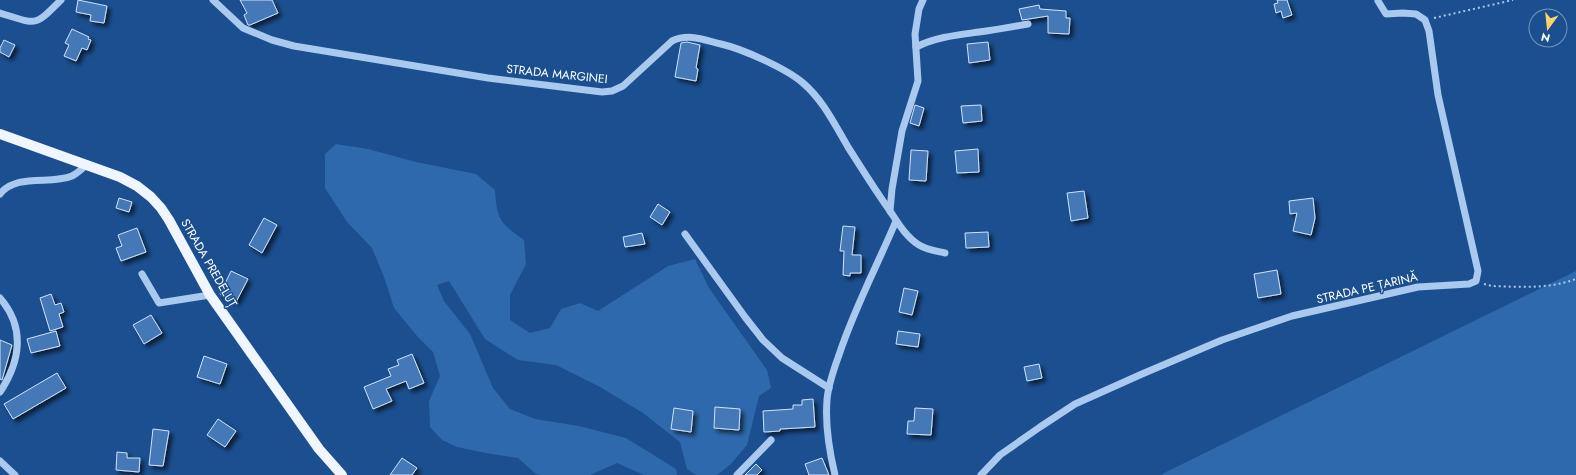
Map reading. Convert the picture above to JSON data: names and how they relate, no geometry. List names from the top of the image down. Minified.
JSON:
{"streets":{"main road":["STRADA PREDELUȚ"],"street":["STRADA MARGINEI","STRADA PE ȚARINĂ"]},"north":"bottom"}
